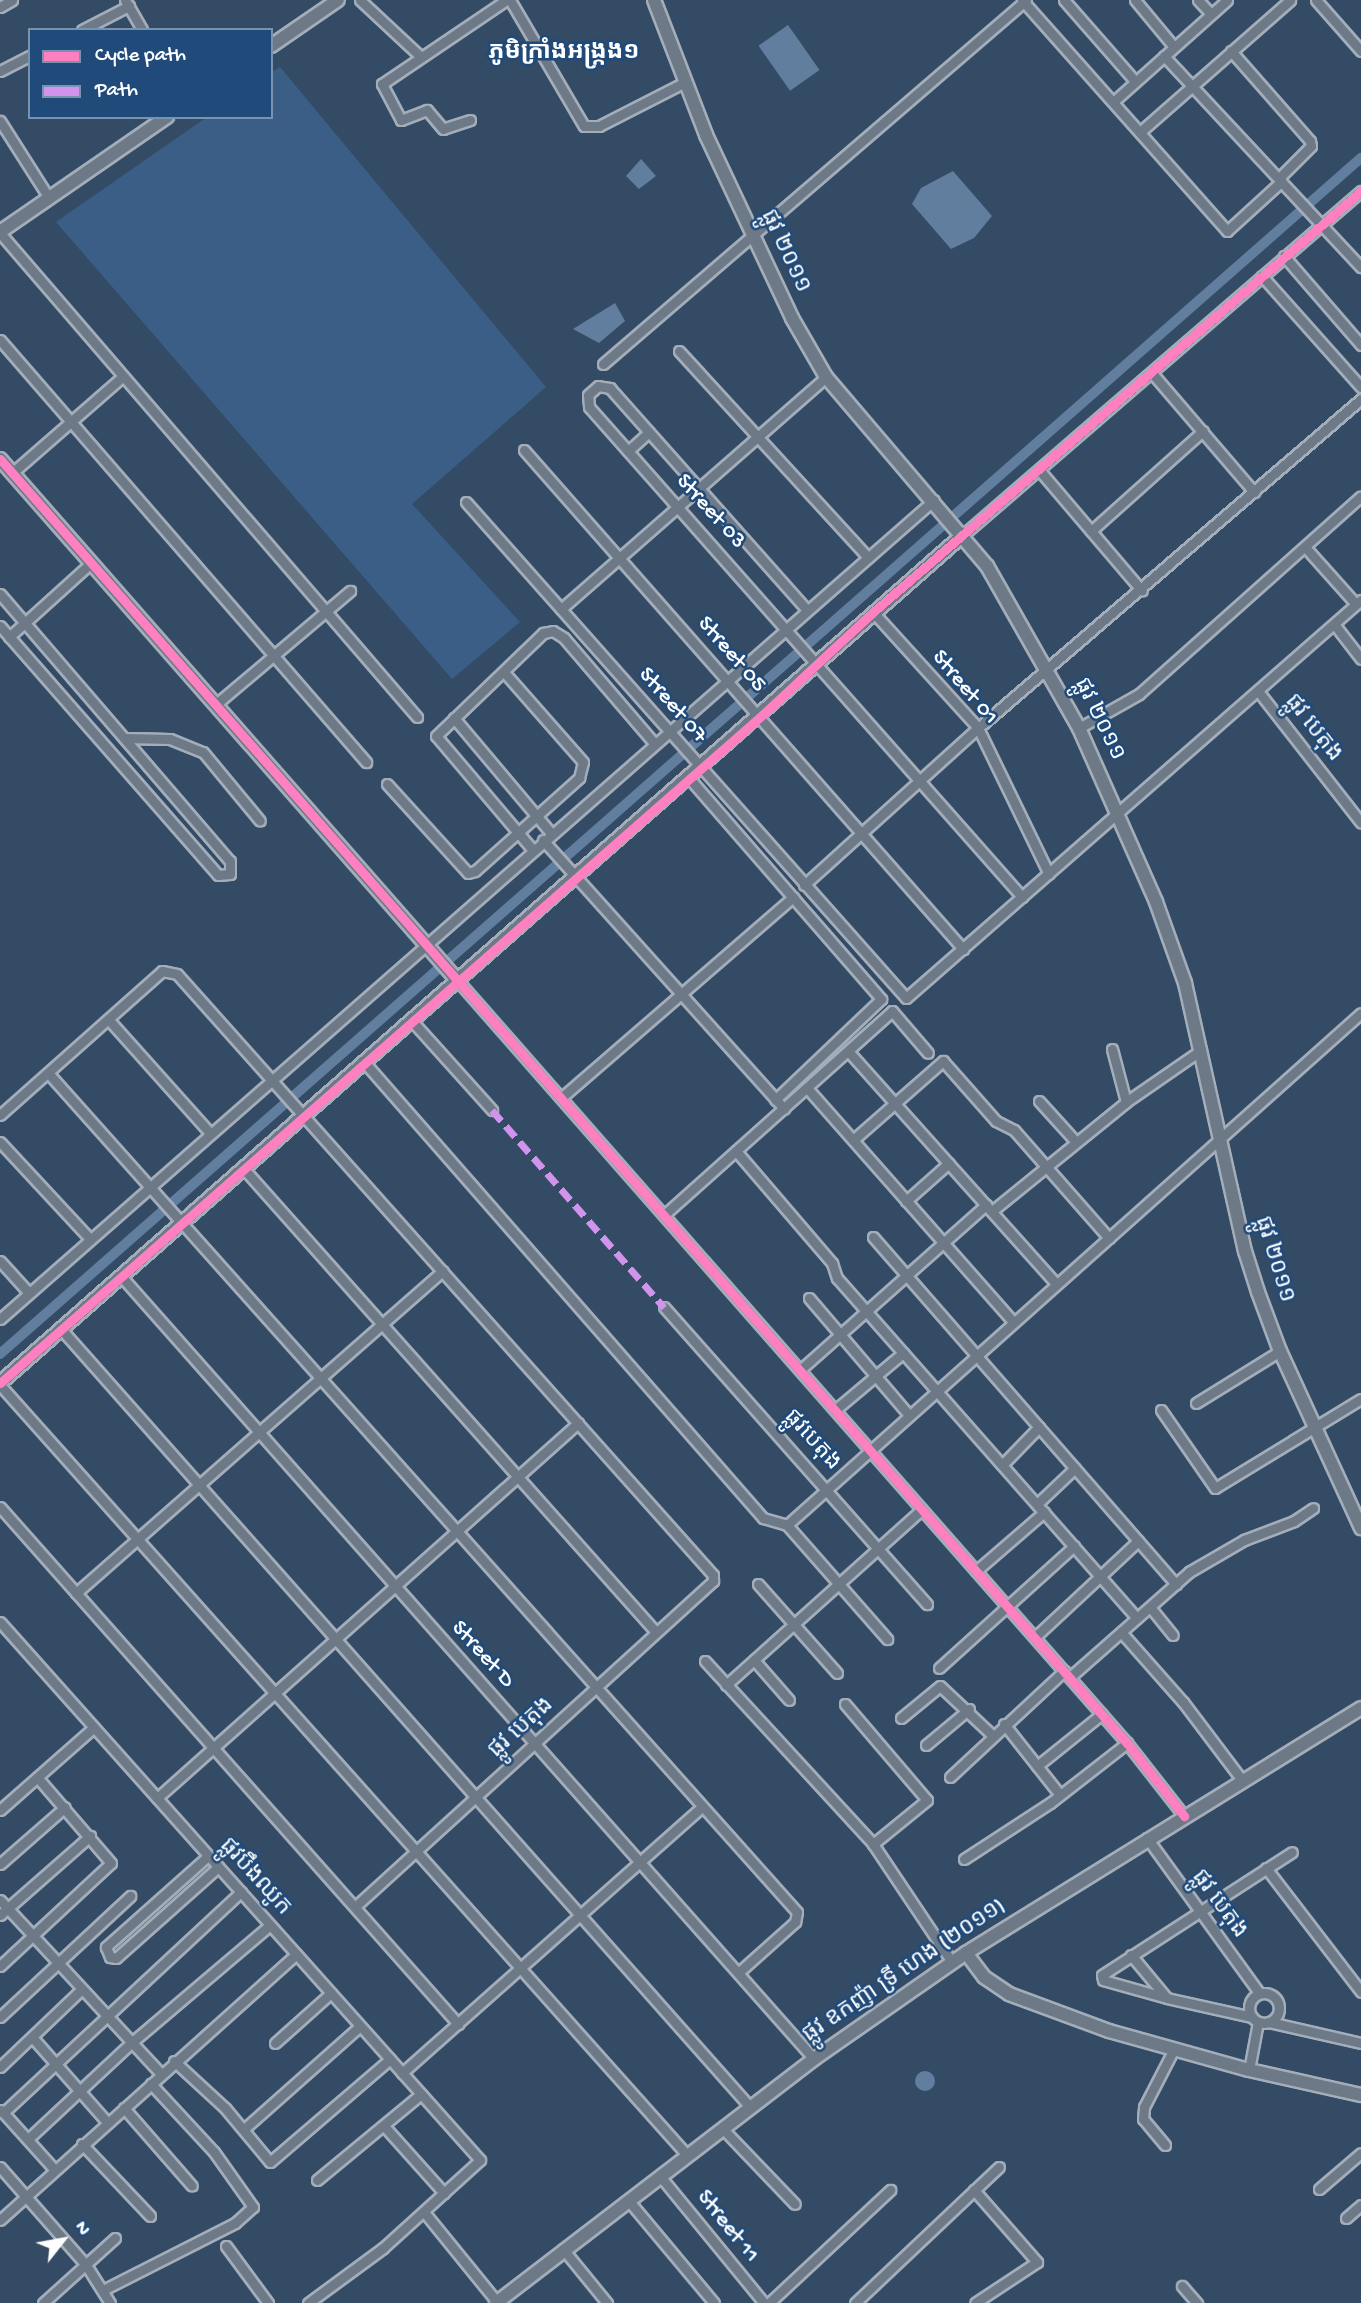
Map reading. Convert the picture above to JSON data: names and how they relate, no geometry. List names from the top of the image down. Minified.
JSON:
{"streets":{"main road":["ផ្លូវ ២០១១","ផ្លូវ ឧកញ៉ា ទ្រី ហេង (២០១១)"],"street":["Street 03","Street 05","Street 01","Street 07","ផ្លូវ បេតុង","ផ្លូវបេតុង","Street D","ផ្លូវបឹងឈូក","Street 11"]},"crossings":[["Street 05","Street 07"],["ផ្លូវ បេតុង","Street D"],["ផ្លូវ បេតុង","ផ្លូវ ឧកញ៉ា ទ្រី ហេង (២០១១)"],["Street D","ផ្លូវ ឧកញ៉ា ទ្រី ហេង (២០១១)"],["ផ្លូវ ឧកញ៉ា ទ្រី ហេង (២០១១)","Street 11"]],"districts":["ភូមិក្រាំងអង្រ្កង១"],"legend":["Cycle path","Path"],"north":"top right"}
